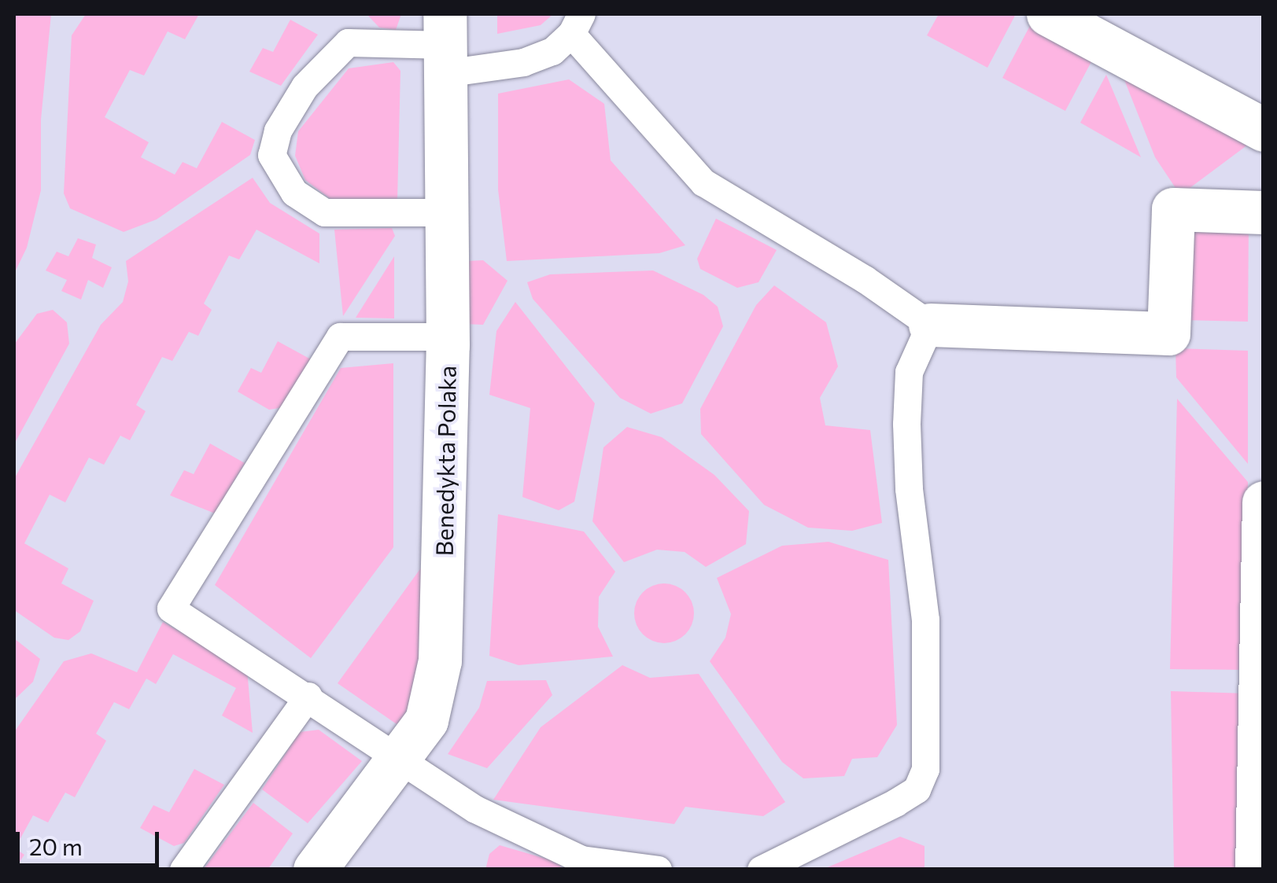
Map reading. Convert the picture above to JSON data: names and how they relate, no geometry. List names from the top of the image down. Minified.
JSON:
{"streets":{"street":["Benedykta Polaka"]},"scale_bar":"20 m"}
